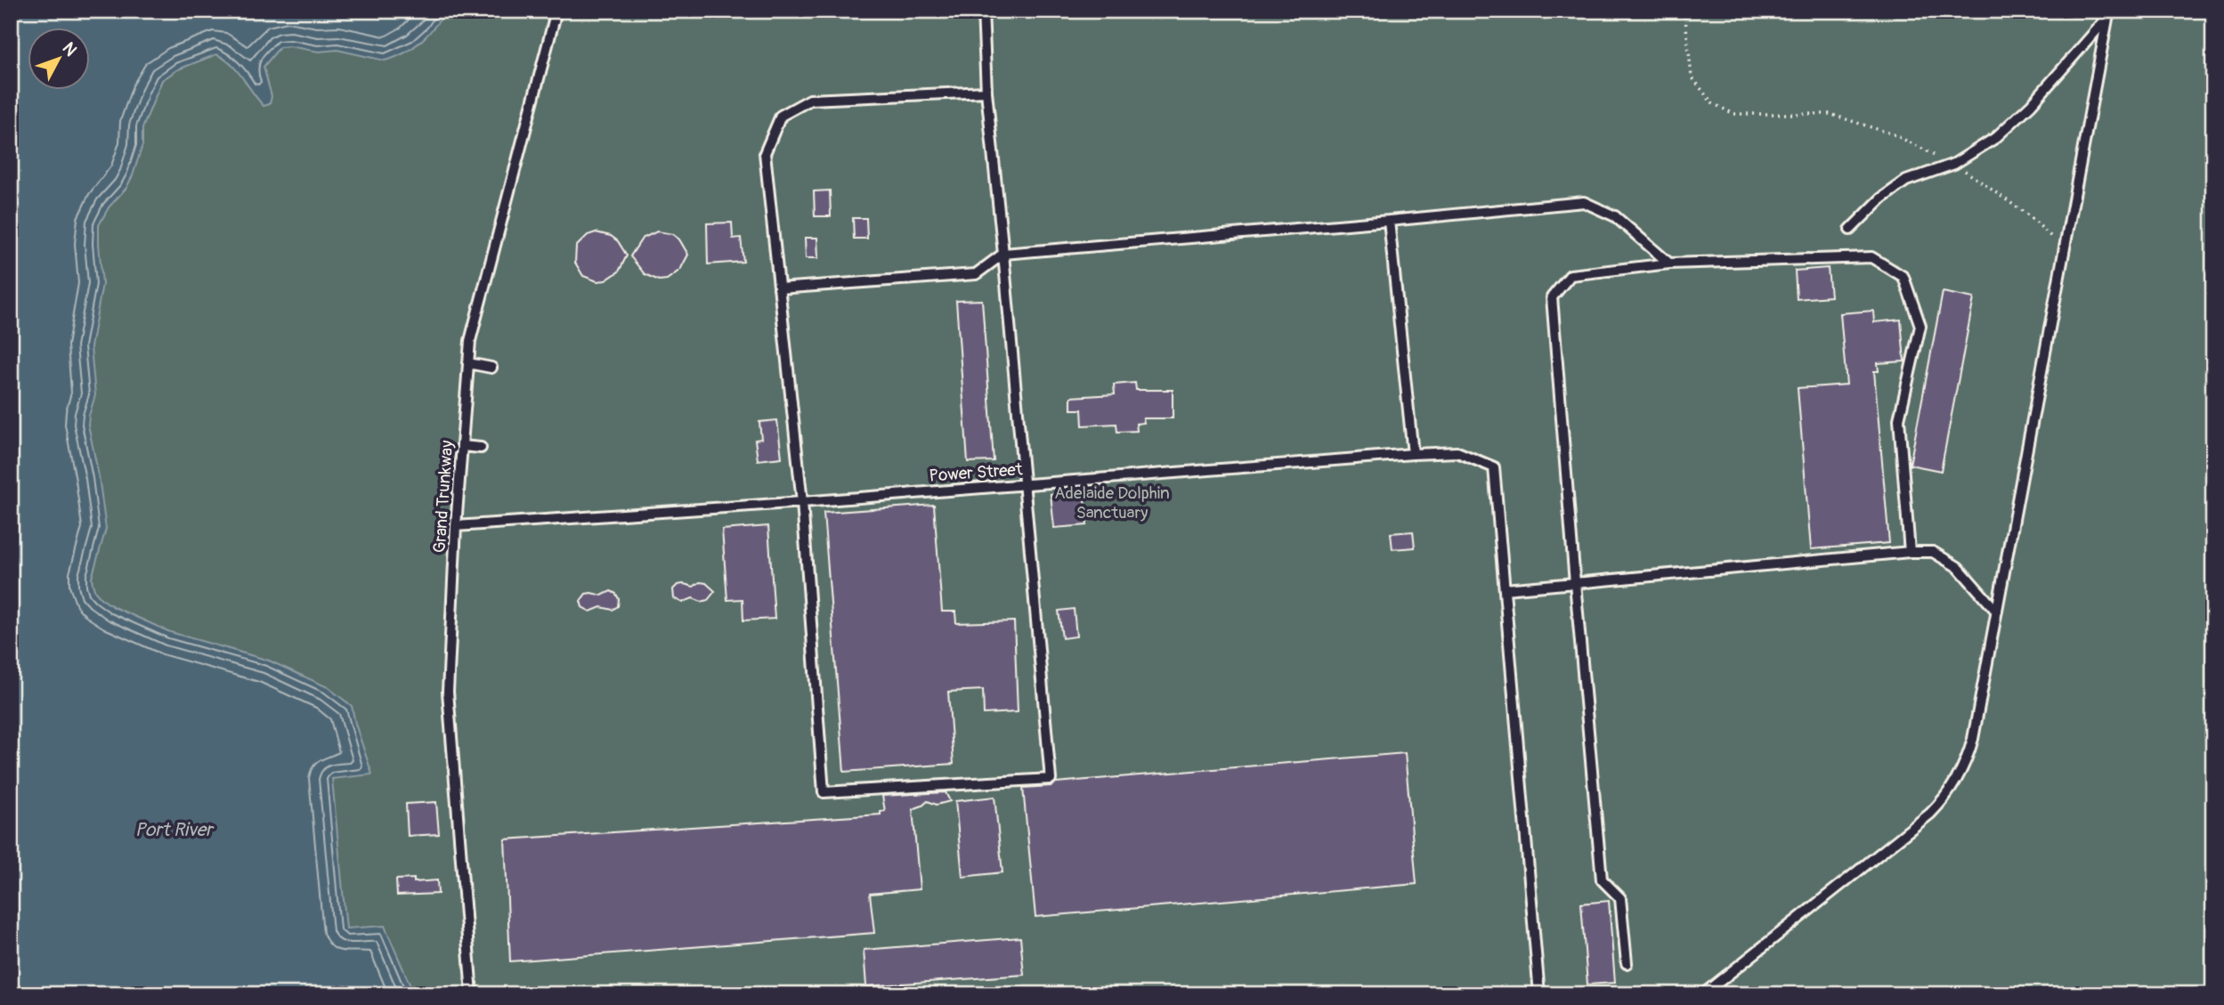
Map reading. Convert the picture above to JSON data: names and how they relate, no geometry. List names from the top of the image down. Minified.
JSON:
{"streets":{"lane":["Power Street","Grand Trunkway"]},"crossings":[["Power Street","Grand Trunkway"]],"water":["Port River"],"parks":["Adelaide Dolphin Sanctuary"],"north":"top right"}
